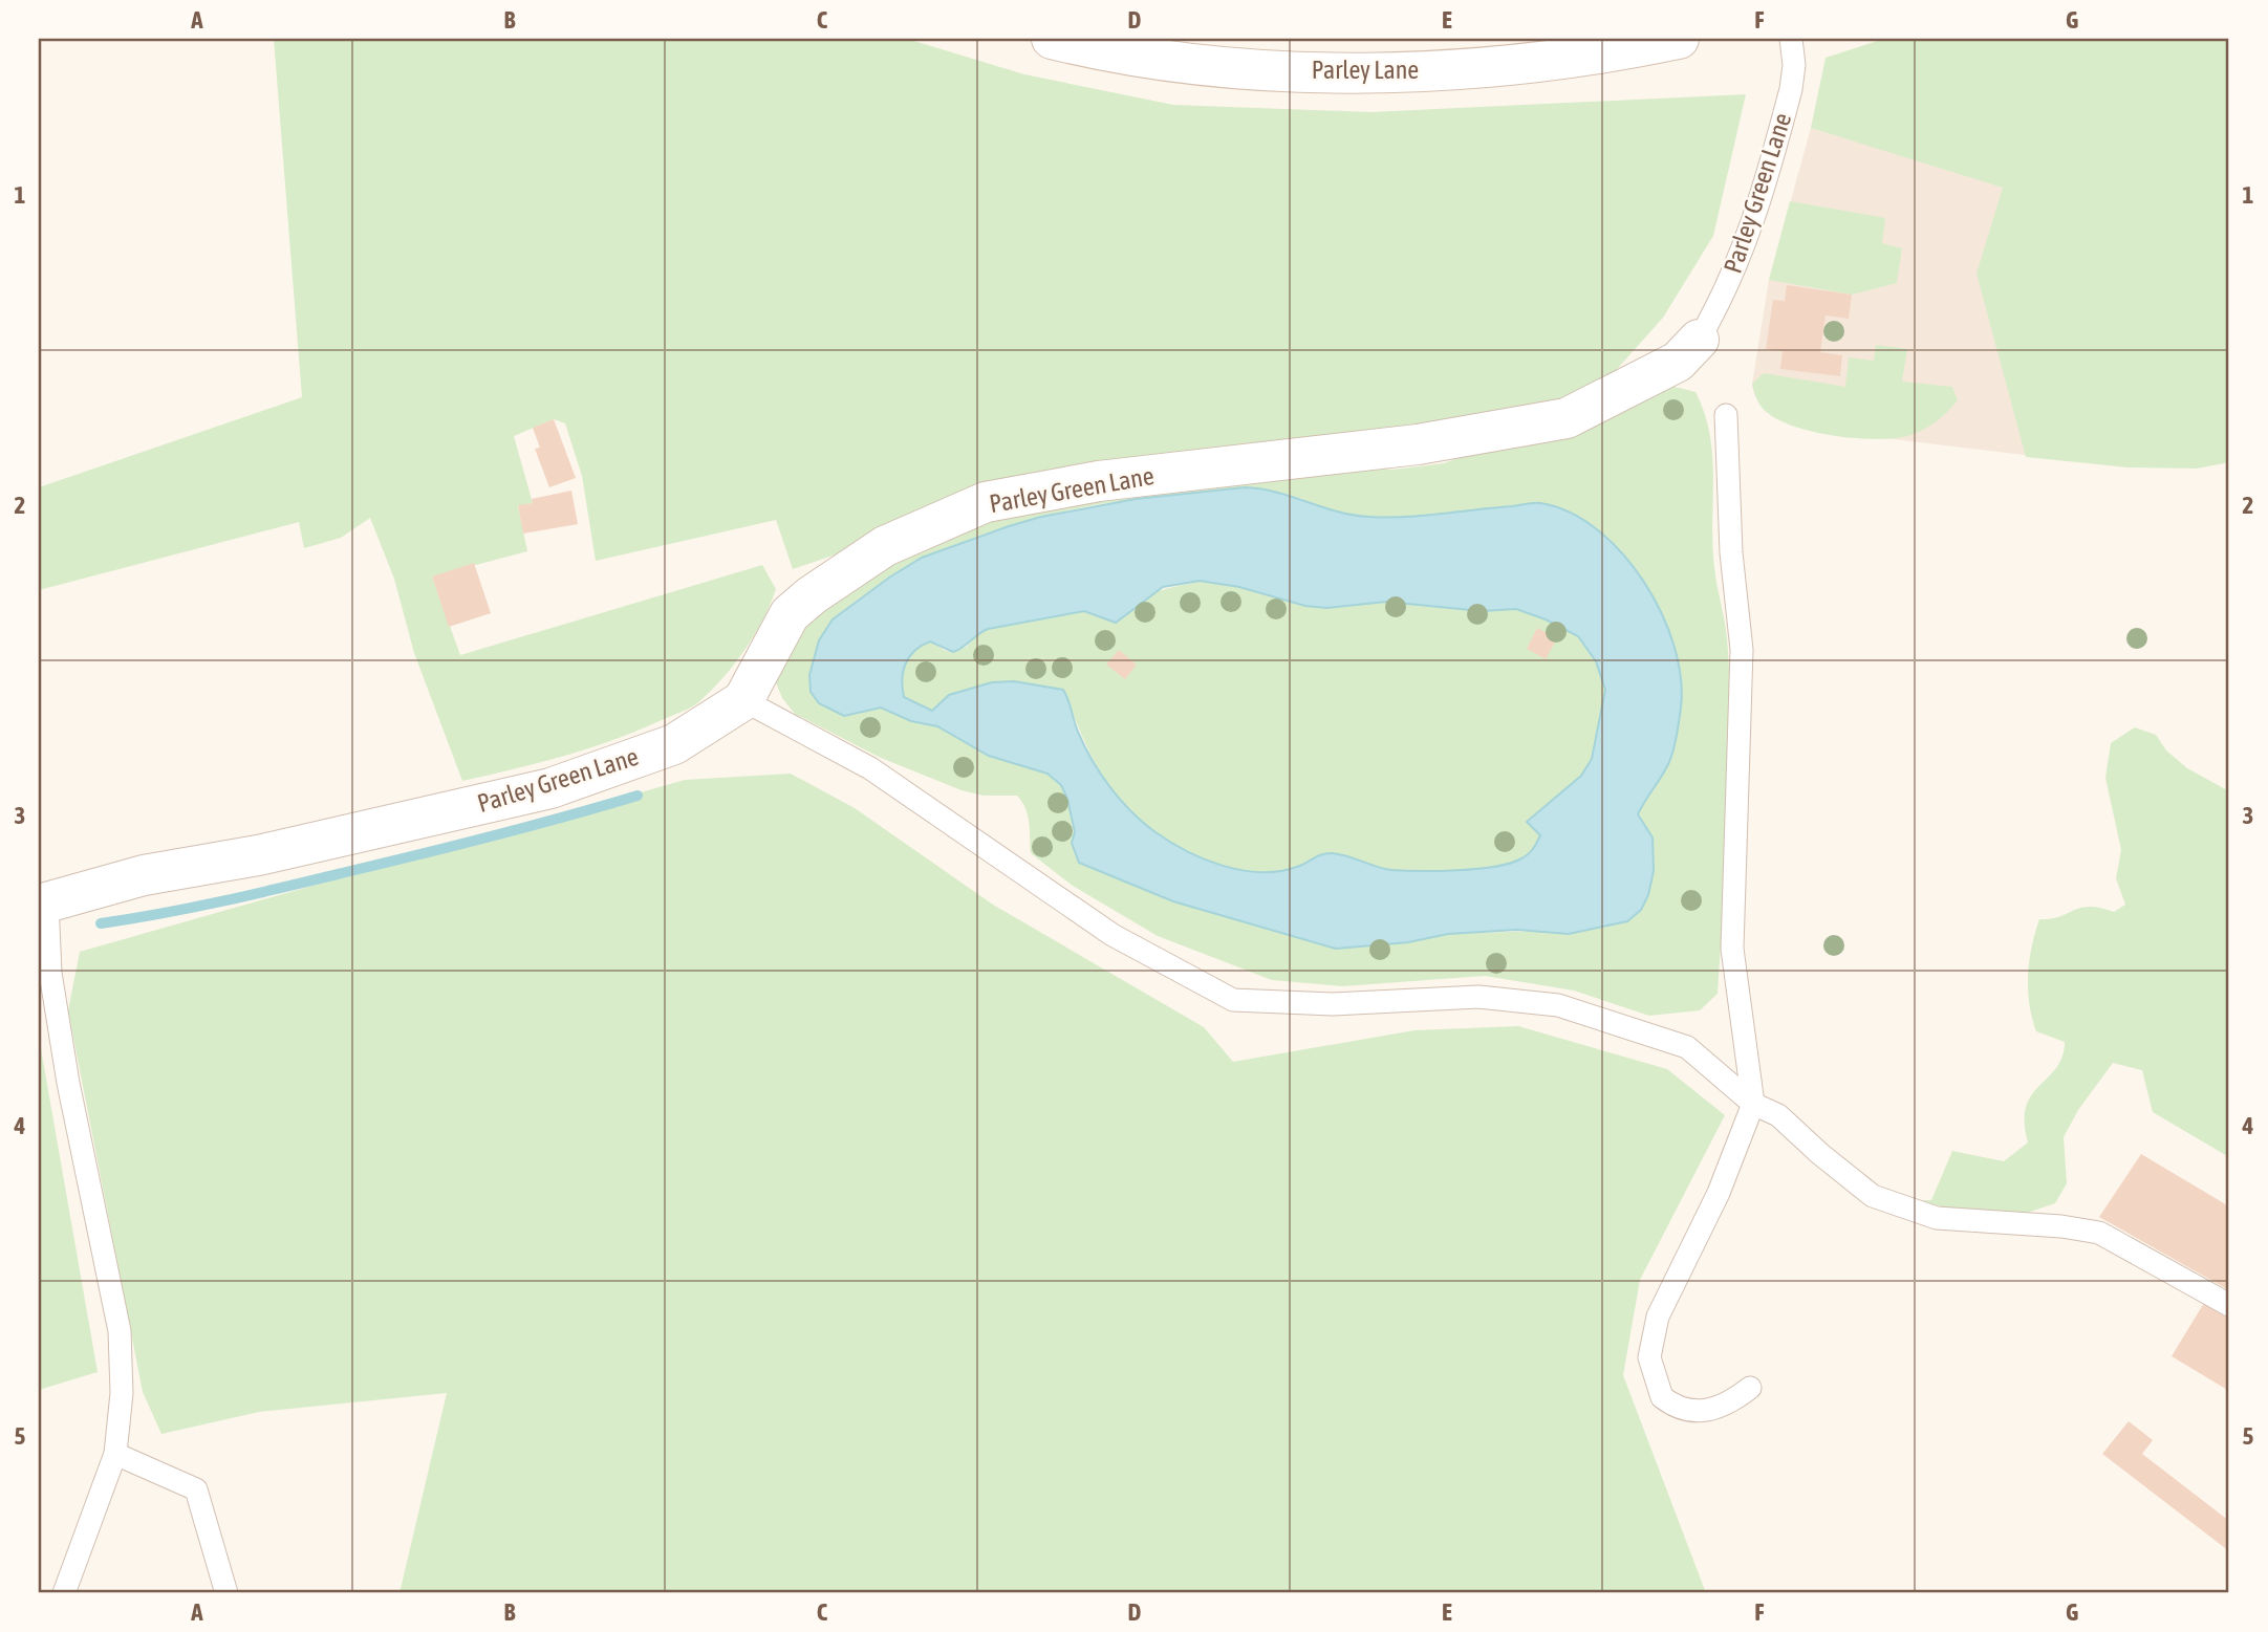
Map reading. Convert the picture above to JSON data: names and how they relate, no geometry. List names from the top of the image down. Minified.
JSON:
{"streets":{"street":["Parley Lane","Parley Green Lane"]},"grid":{"columns":["A","B","C","D","E","F","G"],"rows":["1","2","3","4","5"]}}
